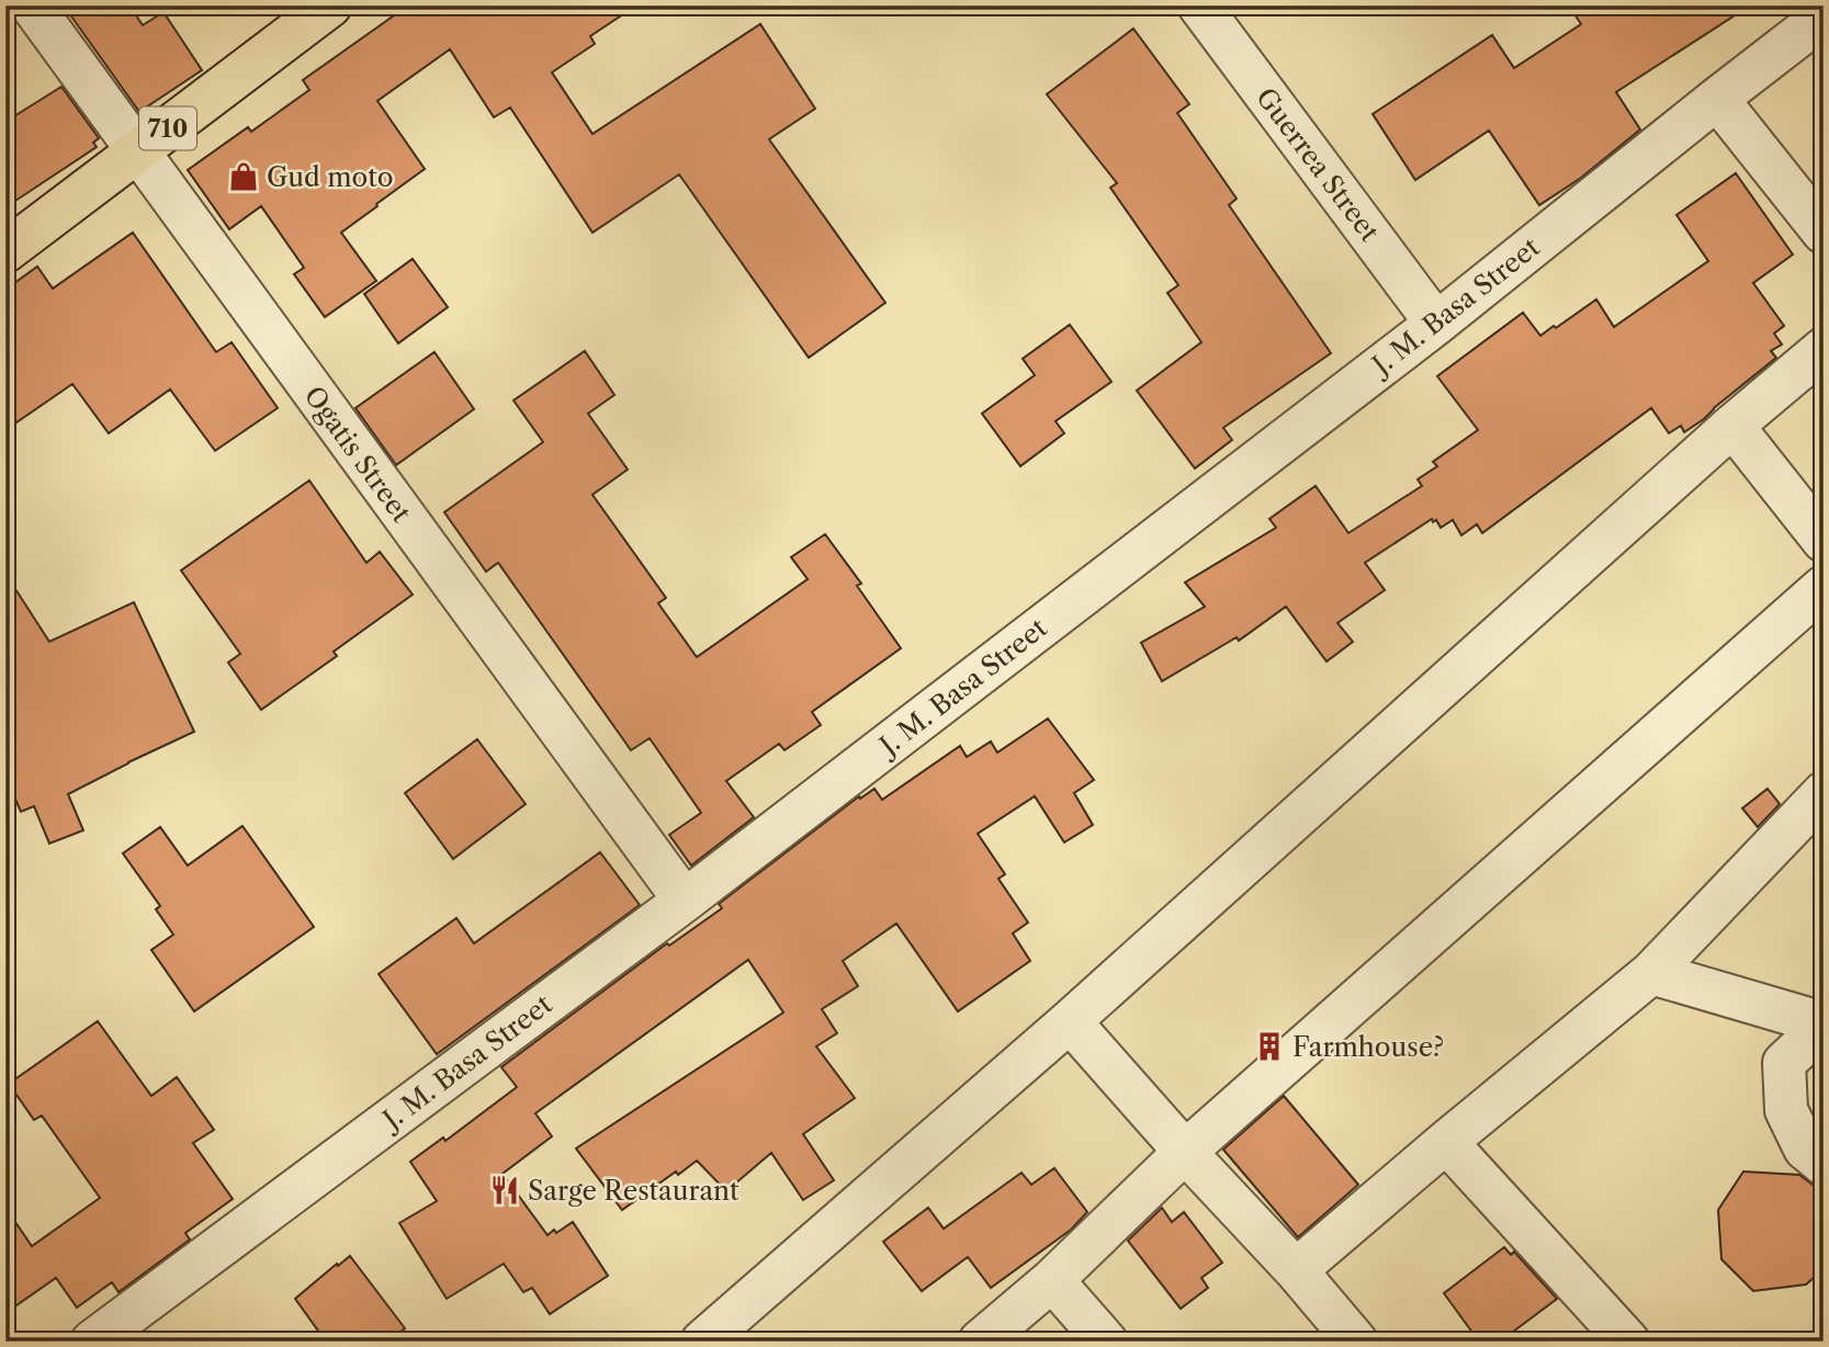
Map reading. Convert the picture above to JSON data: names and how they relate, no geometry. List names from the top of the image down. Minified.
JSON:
{"streets":{"main road":["710"],"street":["Guerrea Street","J. M. Basa Street","Ogatis Street"]},"crossings":[["710","Ogatis Street"],["Guerrea Street","J. M. Basa Street"],["J. M. Basa Street","Ogatis Street"]],"places":{"shop":["Gud moto"],"building":["Farmhouse?"],"restaurant":["Sarge Restaurant"]}}
